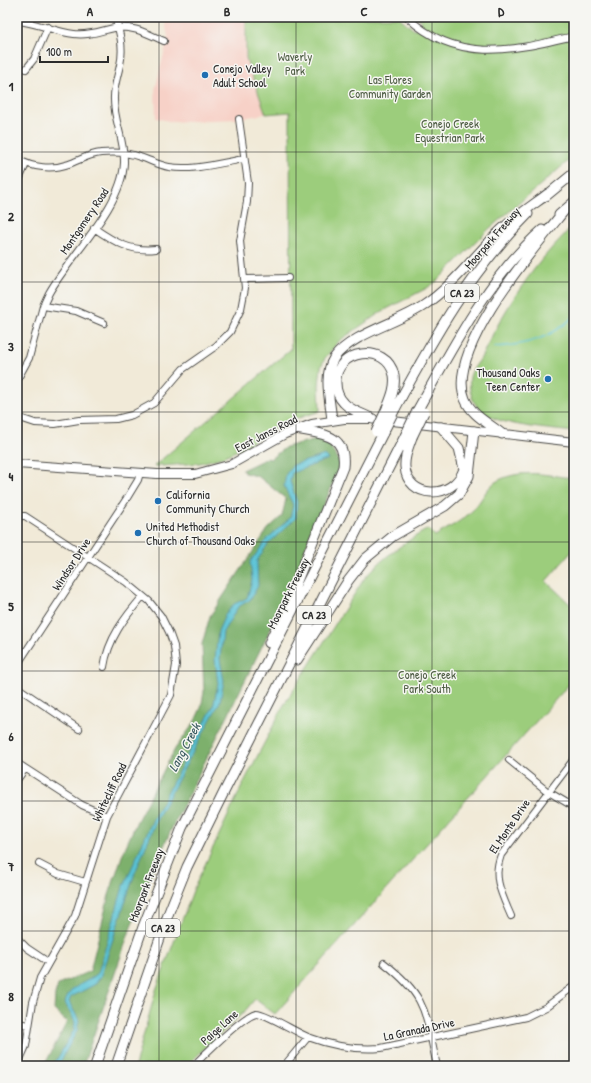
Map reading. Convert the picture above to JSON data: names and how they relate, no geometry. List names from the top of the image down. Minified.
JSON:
{"streets":{"highway":["Moorpark Freeway","CA 23"],"main road":["East Janss Road"],"street":["Montgomery Road","Windsor Drive","Whitecliff Road","El Monte Drive","Paige Lane","La Granada Drive"]},"crossings":[["East Janss Road","Windsor Drive"],["Windsor Drive","Whitecliff Road"],["Paige Lane","La Granada Drive"]],"water":["Lang Creek"],"parks":["Waverly Park","Las Flores Community Garden","Conejo Creek Equestrian Park","Conejo Creek Park South"],"places":["Conejo Valley Adult School","Thousand Oaks Teen Center","California Community Church","United Methodist Church of Thousand Oaks"],"scale_bar":"100 m","grid":{"columns":["A","B","C","D"],"rows":["1","2","3","4","5","6","7","8"]}}
